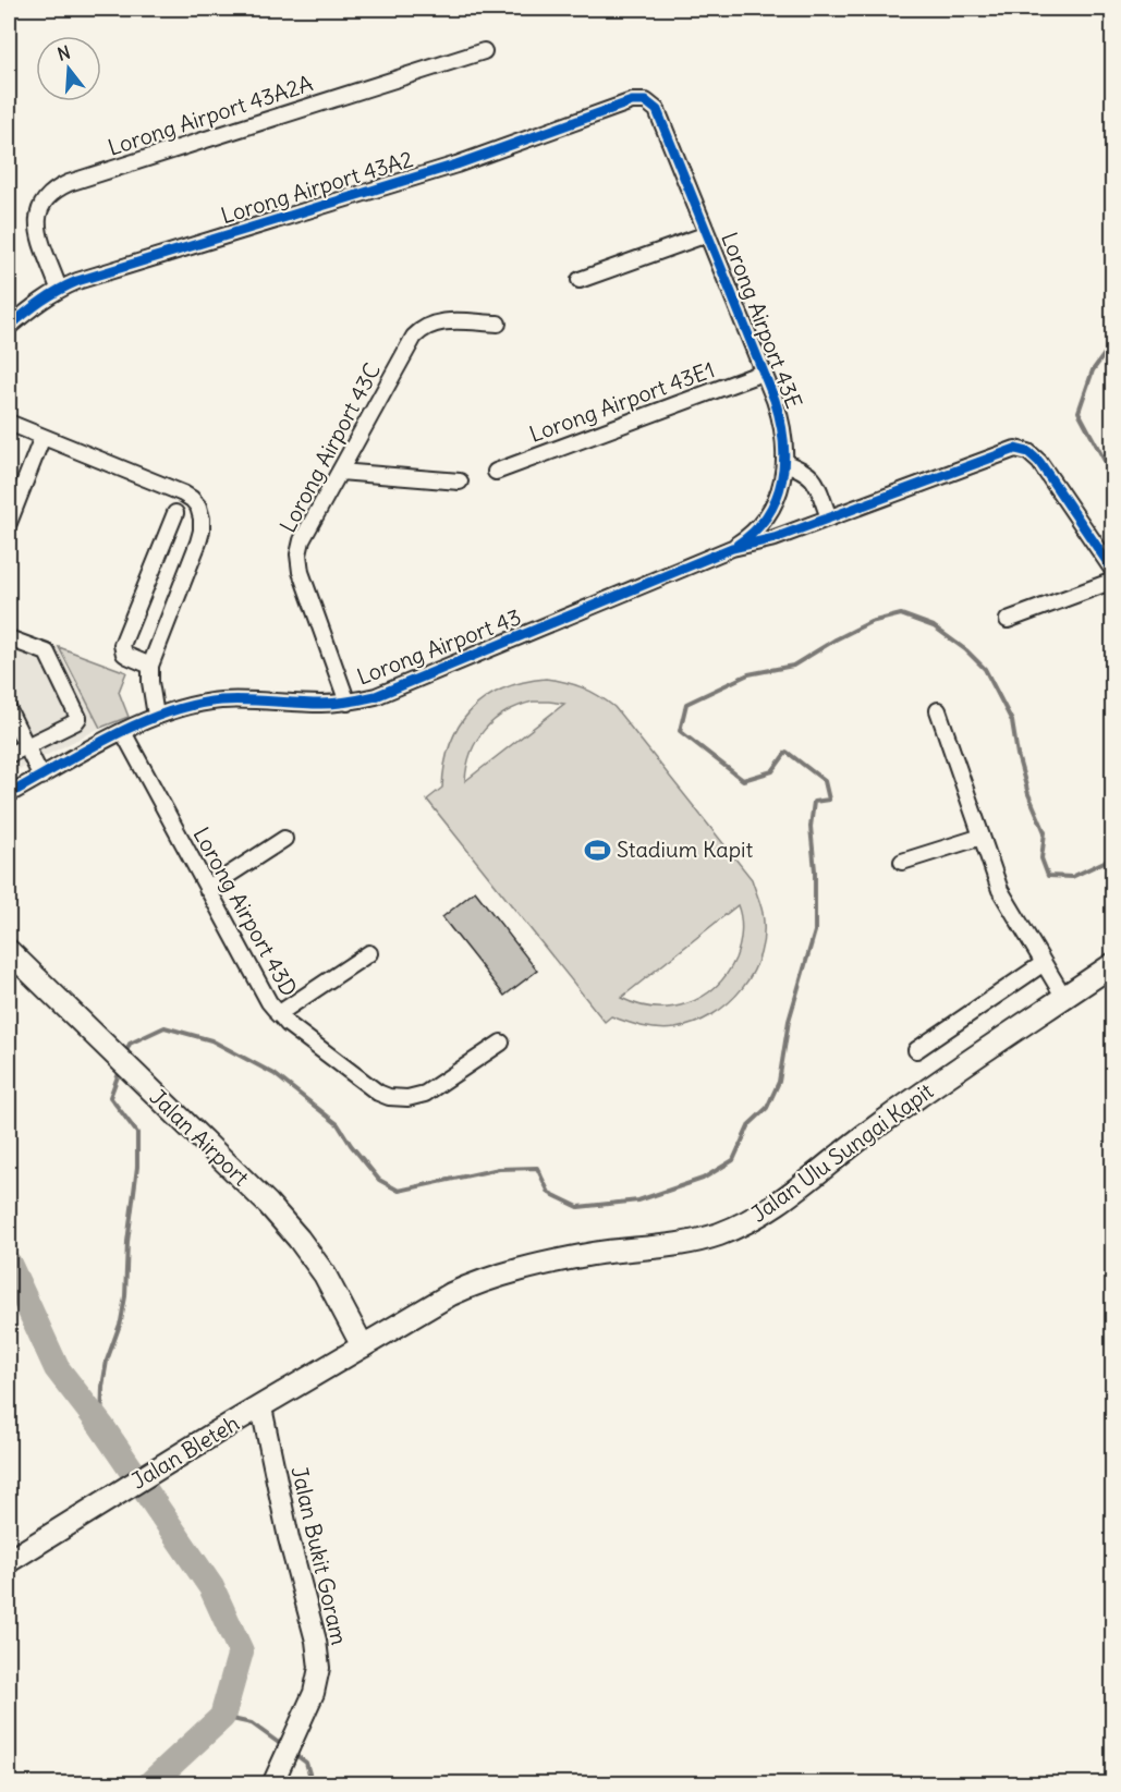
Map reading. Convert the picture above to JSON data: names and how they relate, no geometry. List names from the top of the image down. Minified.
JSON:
{"streets":{"main road":["Jalan Airport","Jalan Ulu Sungai Kapit","Jalan Bleteh"],"street":["Lorong Airport 43A2A","Lorong Airport 43A2","Lorong Airport 43E","Lorong Airport 43E1","Lorong Airport 43C","Lorong Airport 43","Lorong Airport 43D","Jalan Bukit Goram"]},"crossings":[["Lorong Airport 43A2A","Lorong Airport 43A2"],["Lorong Airport 43A2","Lorong Airport 43E"],["Lorong Airport 43E","Lorong Airport 43E1"],["Lorong Airport 43E","Lorong Airport 43"],["Lorong Airport 43C","Lorong Airport 43"],["Lorong Airport 43","Lorong Airport 43D"],["Jalan Airport","Jalan Ulu Sungai Kapit"],["Jalan Airport","Jalan Bleteh"],["Jalan Ulu Sungai Kapit","Jalan Bleteh"],["Jalan Bleteh","Jalan Bukit Goram"]],"places":{"sports":["Stadium Kapit"]},"north":"top"}
